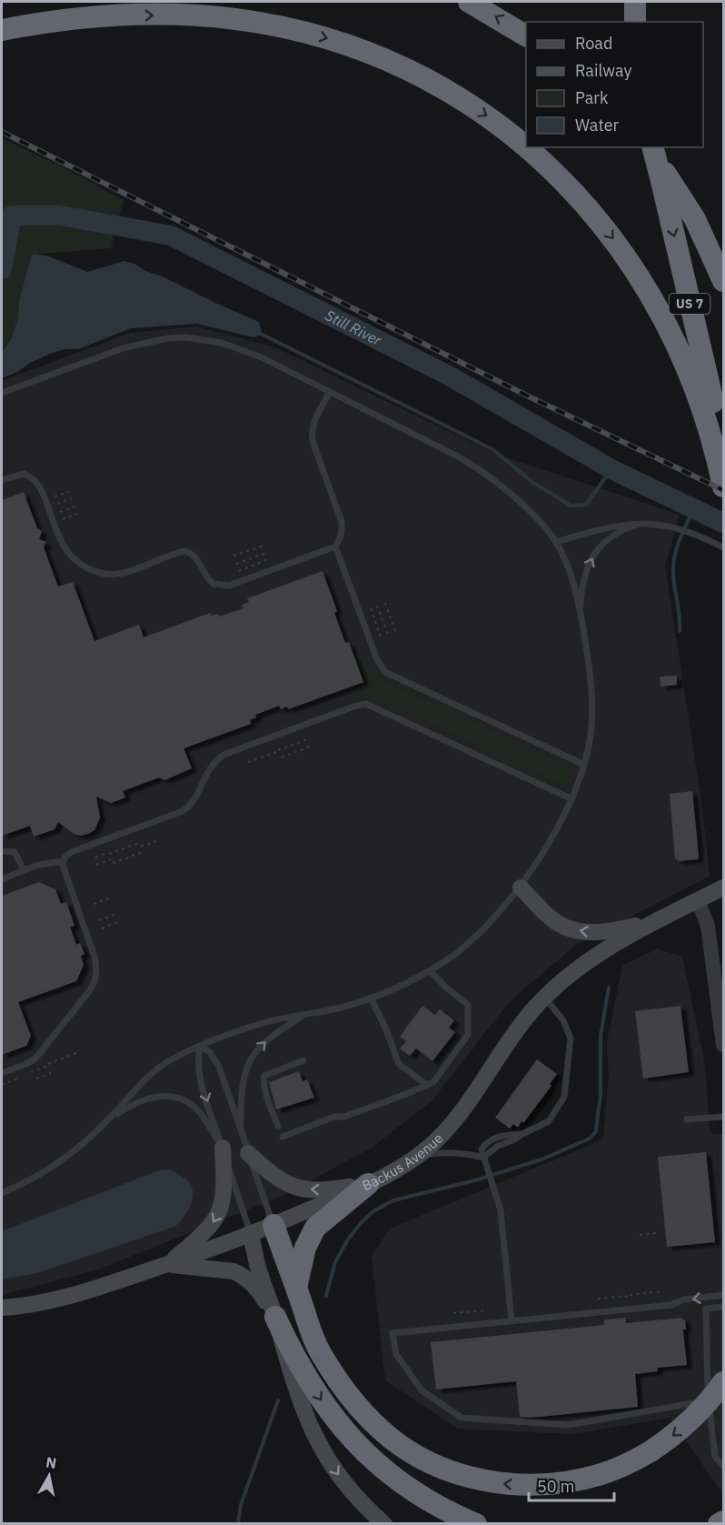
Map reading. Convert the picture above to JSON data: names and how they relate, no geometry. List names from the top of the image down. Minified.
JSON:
{"streets":{"highway":["US 7"],"main road":["Backus Avenue"]},"water":["Still River"],"legend":["Road","Railway","Park","Water"],"scale_bar":"50 m","north":"top"}
